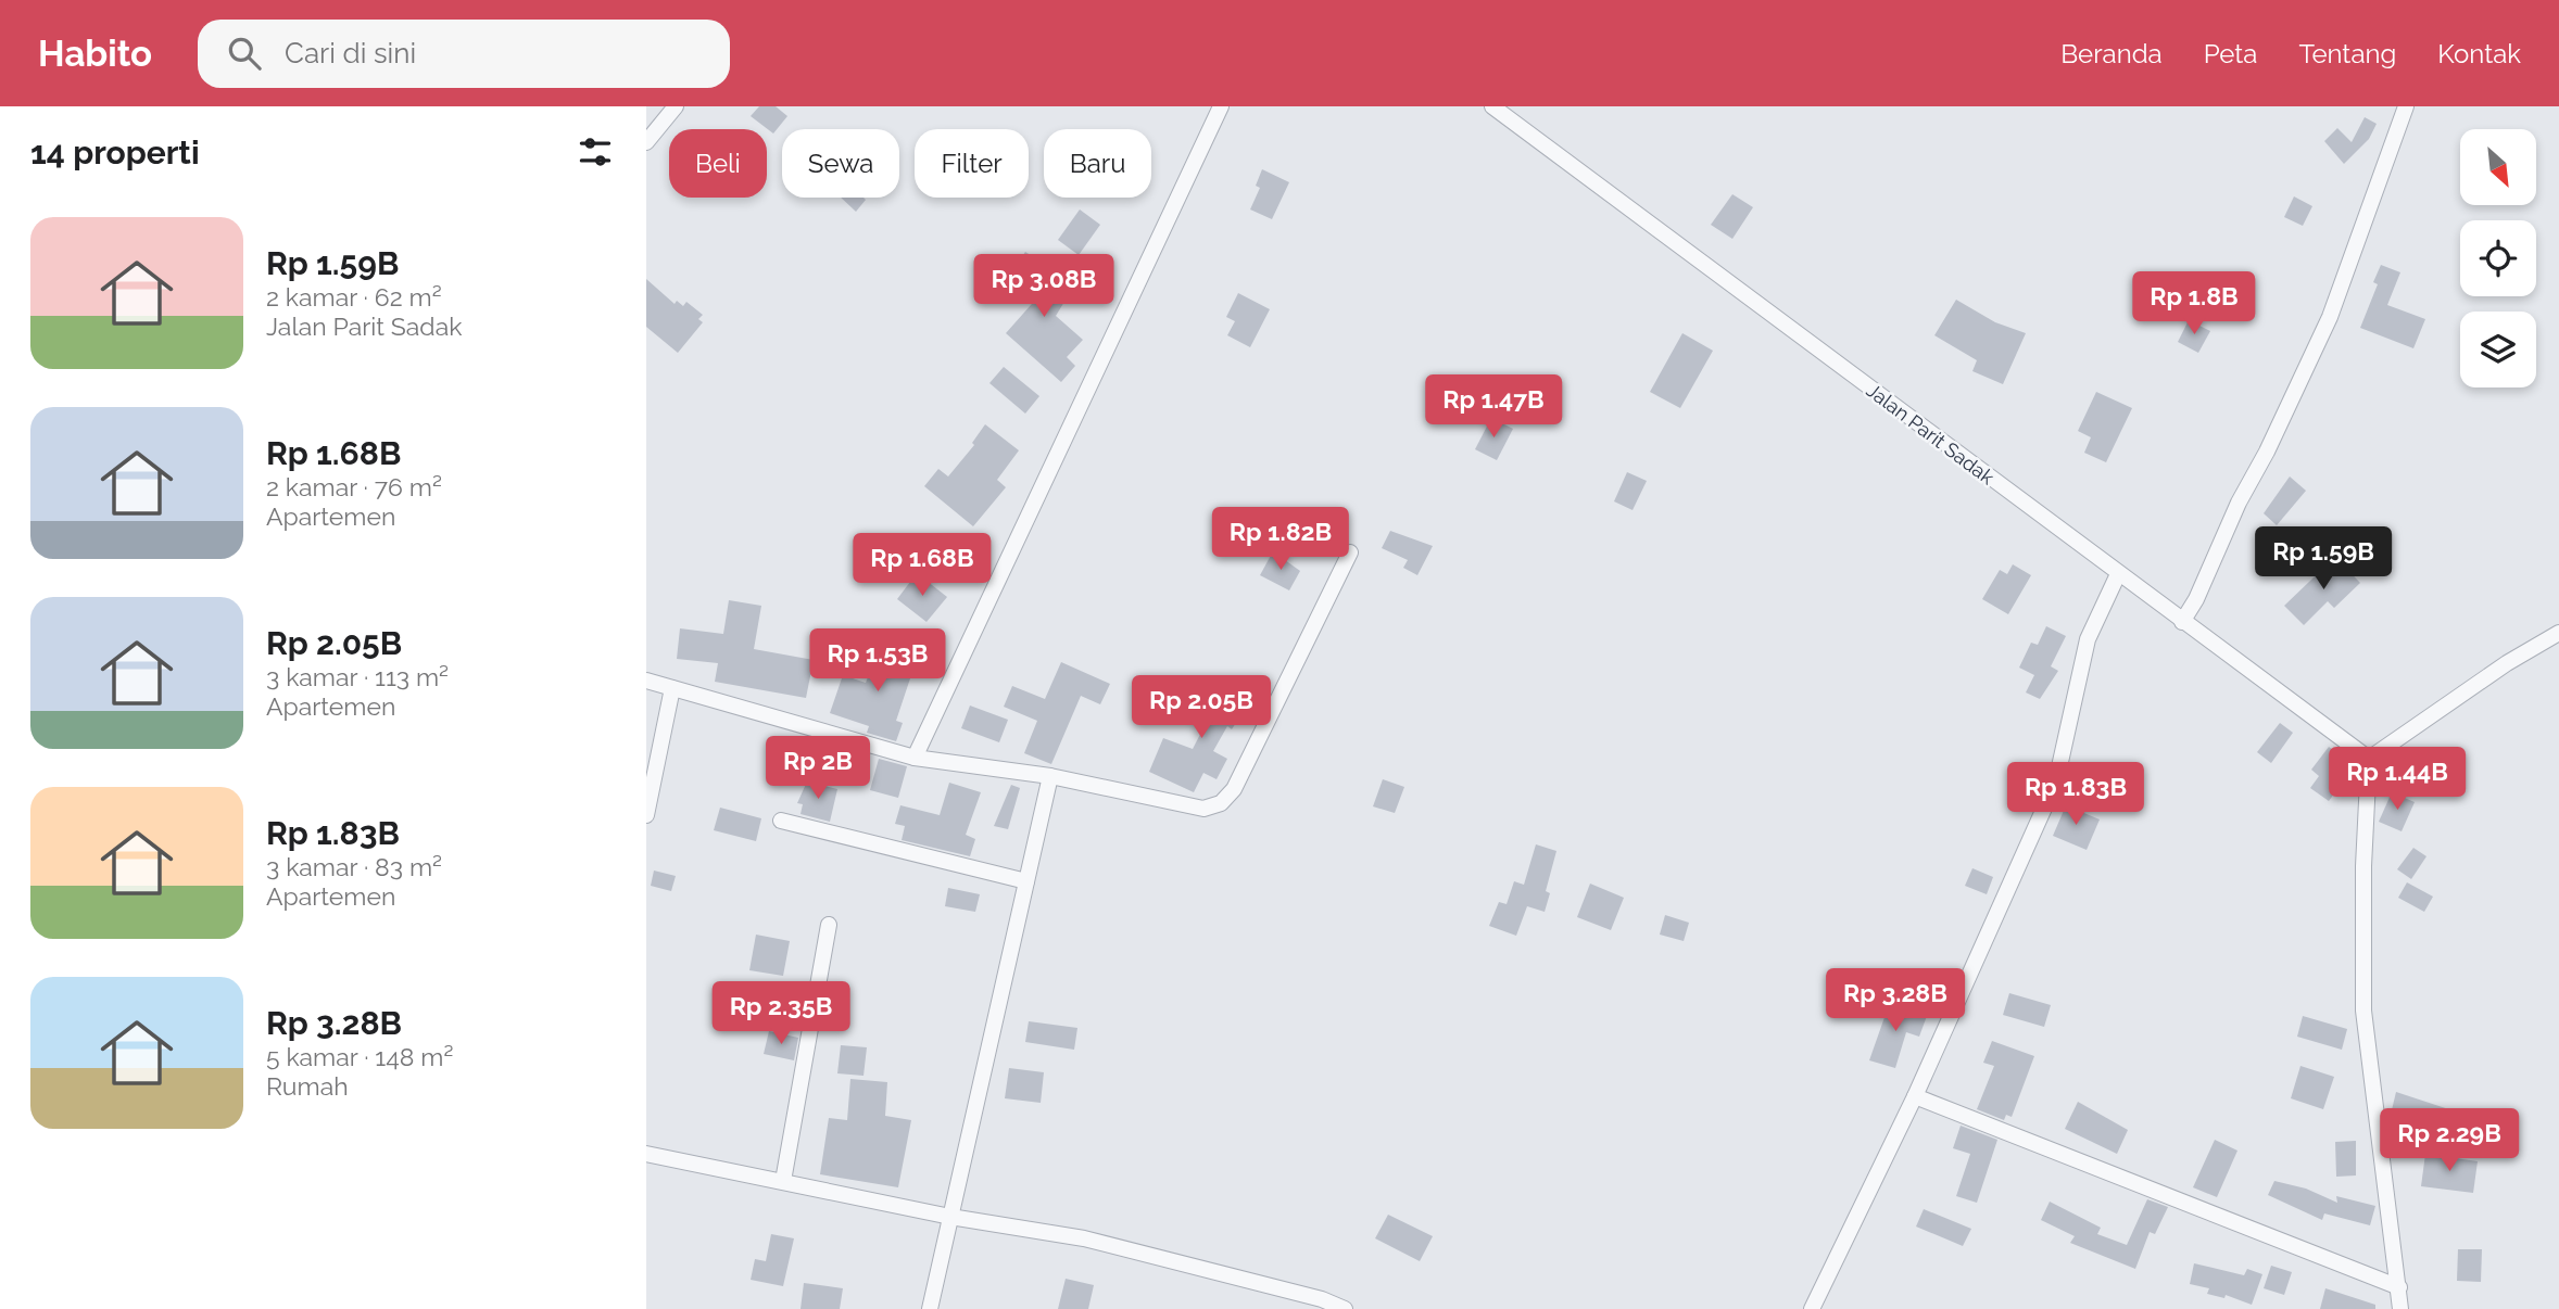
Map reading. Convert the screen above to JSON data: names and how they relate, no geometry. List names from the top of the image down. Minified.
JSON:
{"streets":{"street":["Jalan Parit Sadak"]},"north":"bottom right","page":{"header":"Habito","search":"Cari di sini","nav":["Beranda","Peta","Tentang","Kontak"],"heading":"14 properti","chip":["Beli","Sewa","Filter","Baru"],"list":[{"name":"Rp 1.59B","note":"2 kamar · 62 m² · Jalan Parit Sadak"},{"name":"Rp 1.68B","note":"2 kamar · 76 m² · Apartemen"},{"name":"Rp 2.05B","note":"3 kamar · 113 m² · Apartemen"},{"name":"Rp 1.83B","note":"3 kamar · 83 m² · Apartemen"},{"name":"Rp 3.28B","note":"5 kamar · 148 m² · Rumah"}],"price":["Rp 3.08B","Rp 1.8B","Rp 1.47B","Rp 1.82B","Rp 1.59B","Rp 1.68B","Rp 1.53B","Rp 2.05B","Rp 2B","Rp 1.44B","Rp 1.83B","Rp 3.28B","Rp 2.35B","Rp 2.29B"]}}
